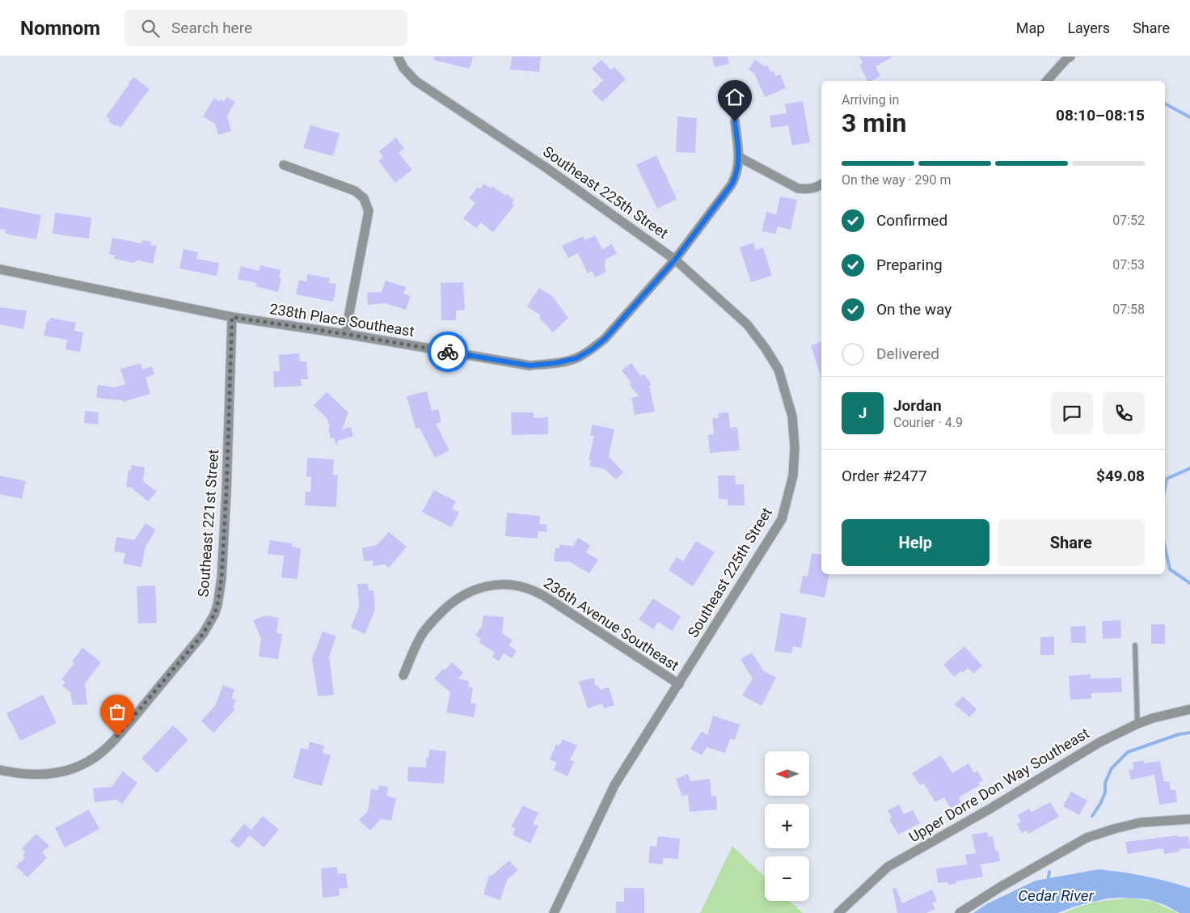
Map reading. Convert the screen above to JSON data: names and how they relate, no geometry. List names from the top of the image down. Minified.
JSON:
{"streets":{"street":["Southeast 225th Street","238th Place Southeast","Southeast 221st Street","236th Avenue Southeast","Upper Dorre Don Way Southeast"]},"crossings":[["Southeast 225th Street","238th Place Southeast"],["Southeast 225th Street","236th Avenue Southeast"],["238th Place Southeast","Southeast 221st Street"]],"water":["Cedar River"],"north":"left","page":{"header":"Nomnom","search":"Search here","nav":["Map","Layers","Share"],"heading":["3 min","Arriving in","08:10–08:15"],"panel":["Jordan","Courier · 4.9","Order #2477","$49.08"],"bar":"On the way · 290 m","list":[["Confirmed","07:52"],["Preparing","07:53"],["On the way","07:58"],"Delivered"],"round":"J","buttons":["Help","Share"],"map_buttons":["+","−"]}}
